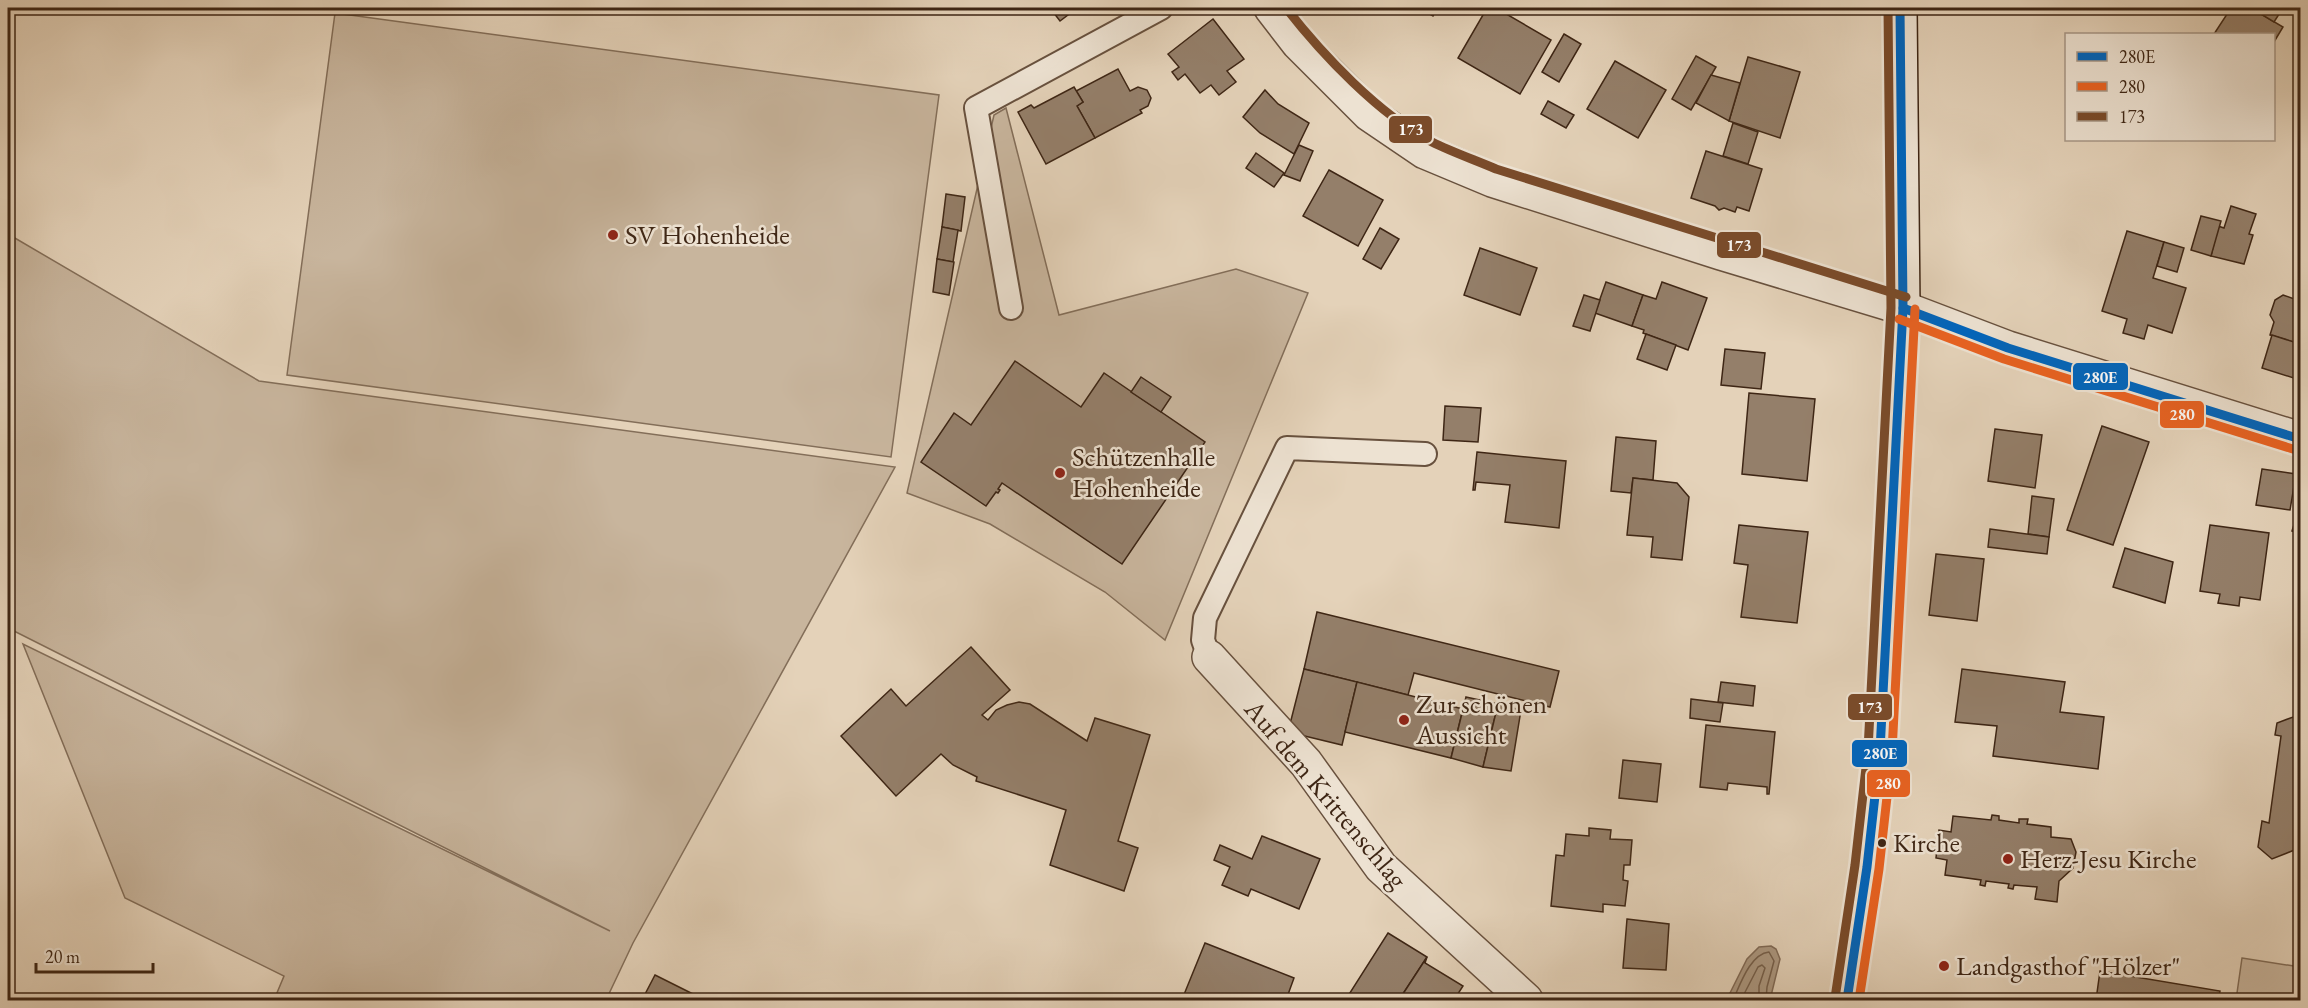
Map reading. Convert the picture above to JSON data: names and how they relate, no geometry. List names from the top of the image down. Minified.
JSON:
{"streets":{"street":["Auf dem Krittenschlag"]},"places":["SV Hohenheide","Schützenhalle Hohenheide","Zur schönen Aussicht","Kirche","Herz-Jesu Kirche","Landgasthof \"Hölzer\""],"lines":["transit line 280E","transit line 173","transit line 280"],"legend":["280E","280","173"],"scale_bar":"20 m"}
